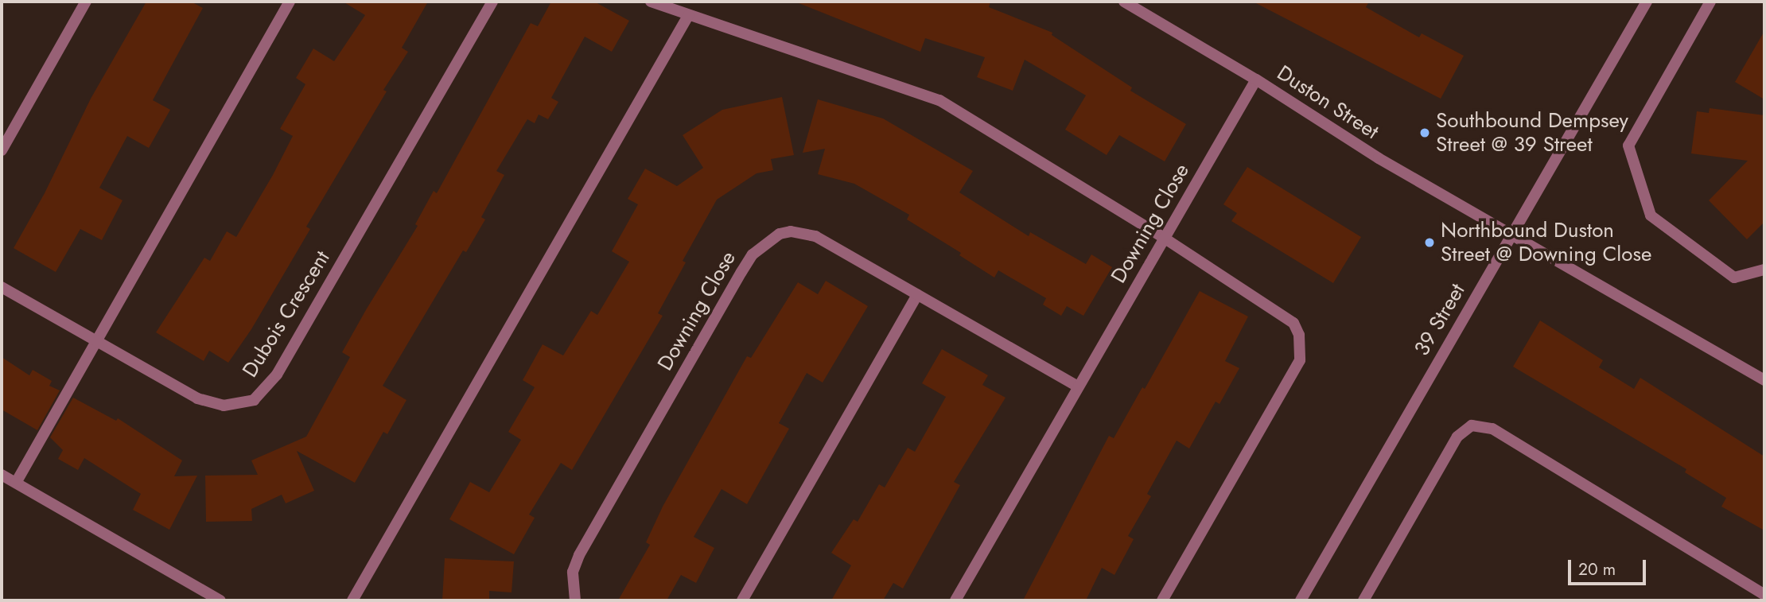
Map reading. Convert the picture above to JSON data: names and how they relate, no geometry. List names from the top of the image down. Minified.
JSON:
{"streets":{"street":["Duston Street","Downing Close","Dubois Crescent","39 Street"]},"crossings":[["Duston Street","Downing Close"],["Duston Street","39 Street"]],"places":["Southbound Dempsey Street @ 39 Street","Northbound Duston Street @ Downing Close"],"scale_bar":"20 m"}
